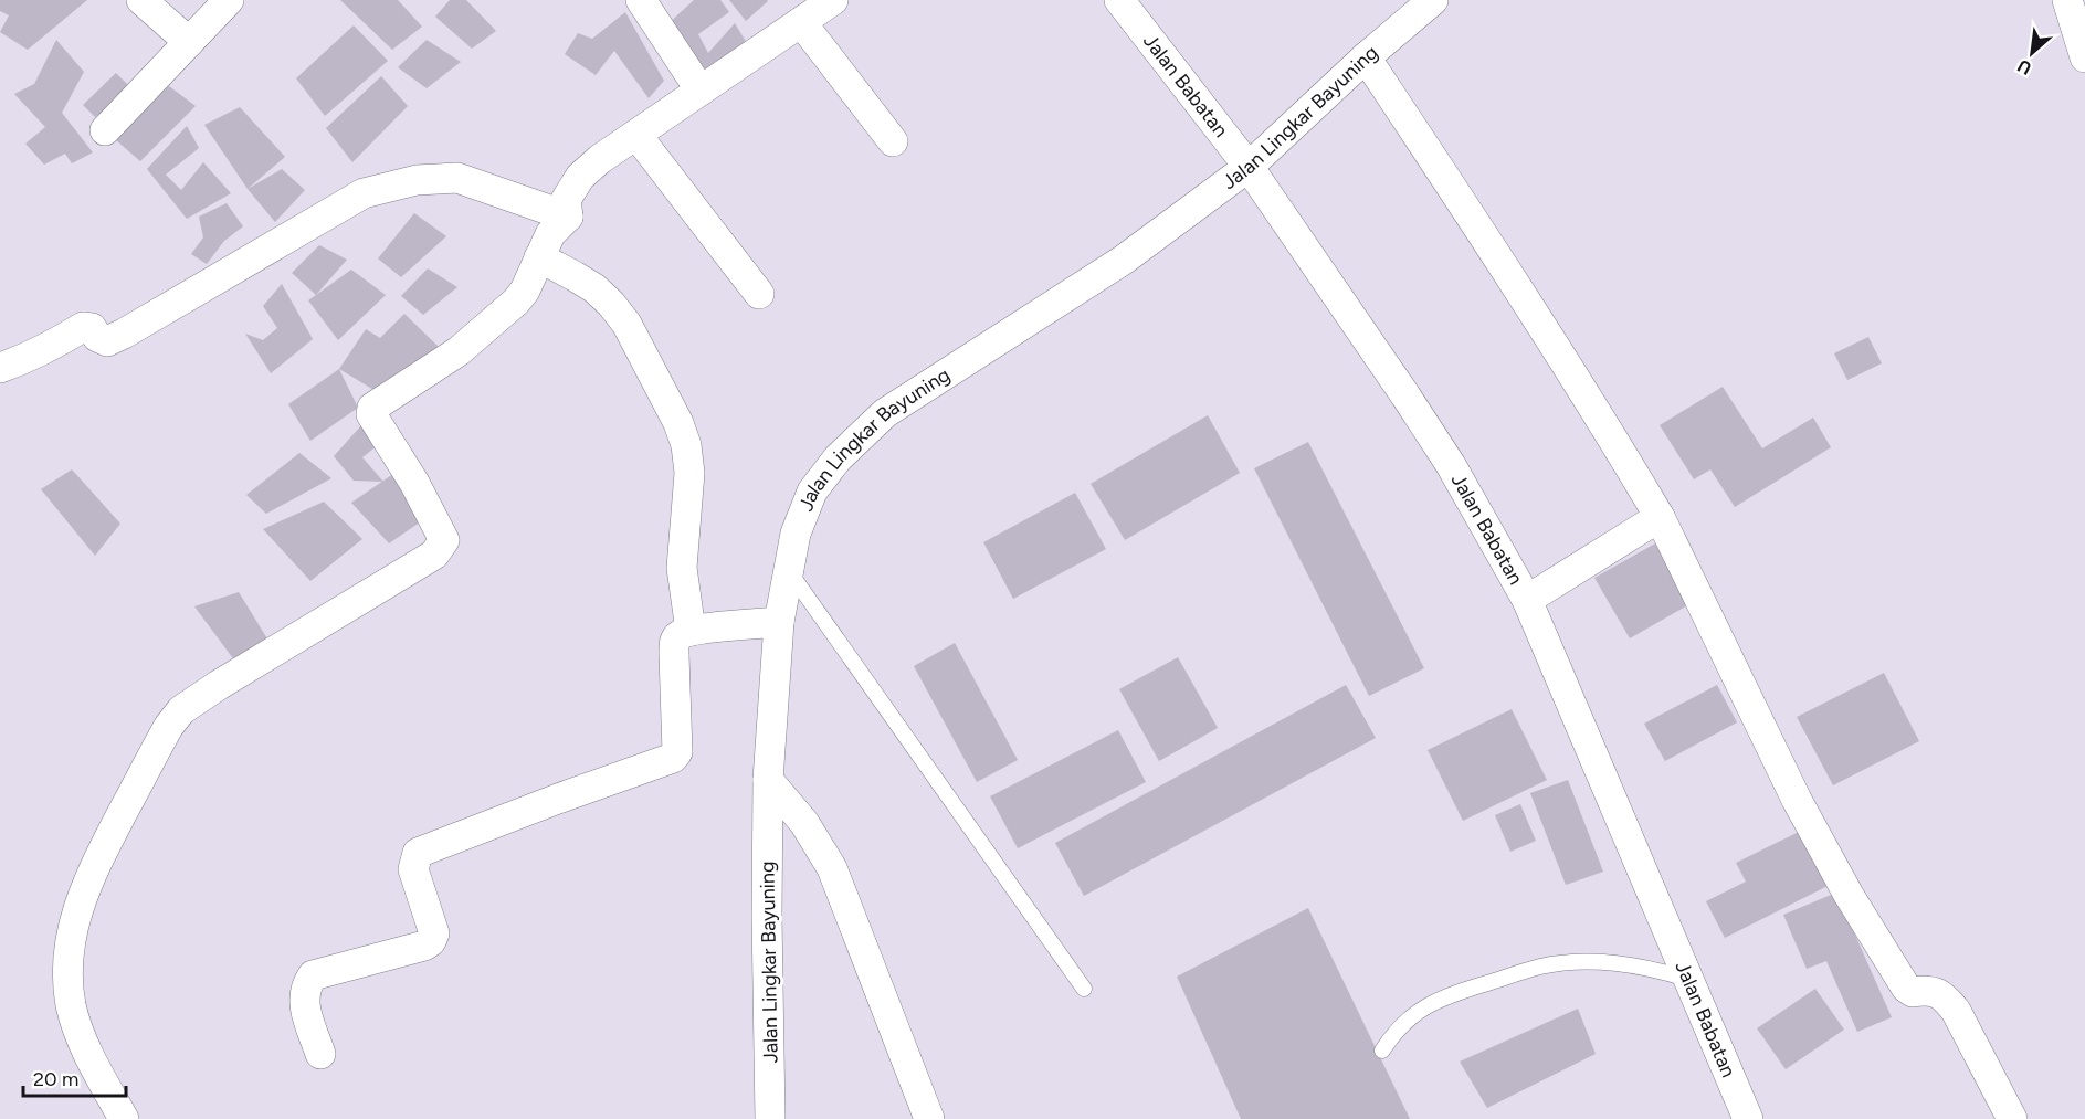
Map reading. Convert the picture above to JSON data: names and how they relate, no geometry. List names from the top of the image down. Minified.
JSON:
{"streets":{"street":["Jalan Babatan","Jalan Lingkar Bayuning"]},"crossings":[["Jalan Babatan","Jalan Lingkar Bayuning"]],"scale_bar":"20 m","north":"bottom left"}
